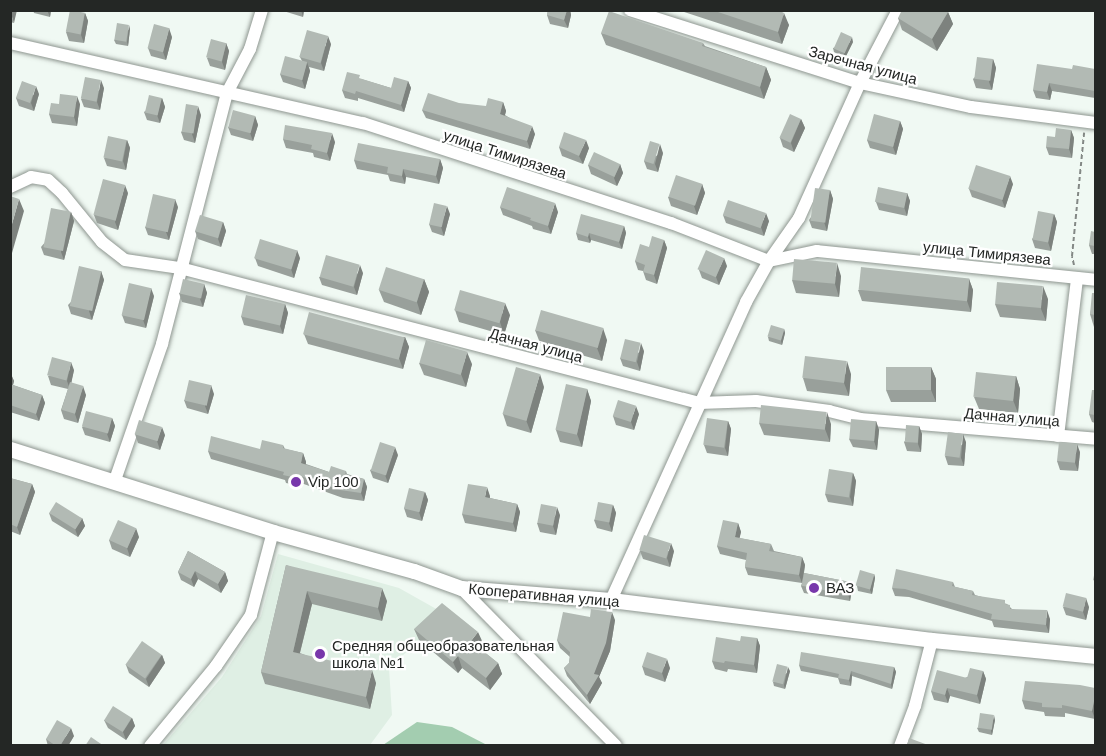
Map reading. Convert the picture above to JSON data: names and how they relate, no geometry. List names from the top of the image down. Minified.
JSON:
{"streets":{"street":["Заречная улица","улица Тимирязева","Дачная улица","Кооперативная улица"]},"places":["Vip 100","ВАЗ","Средняя общеобразовательная школа №1"]}
